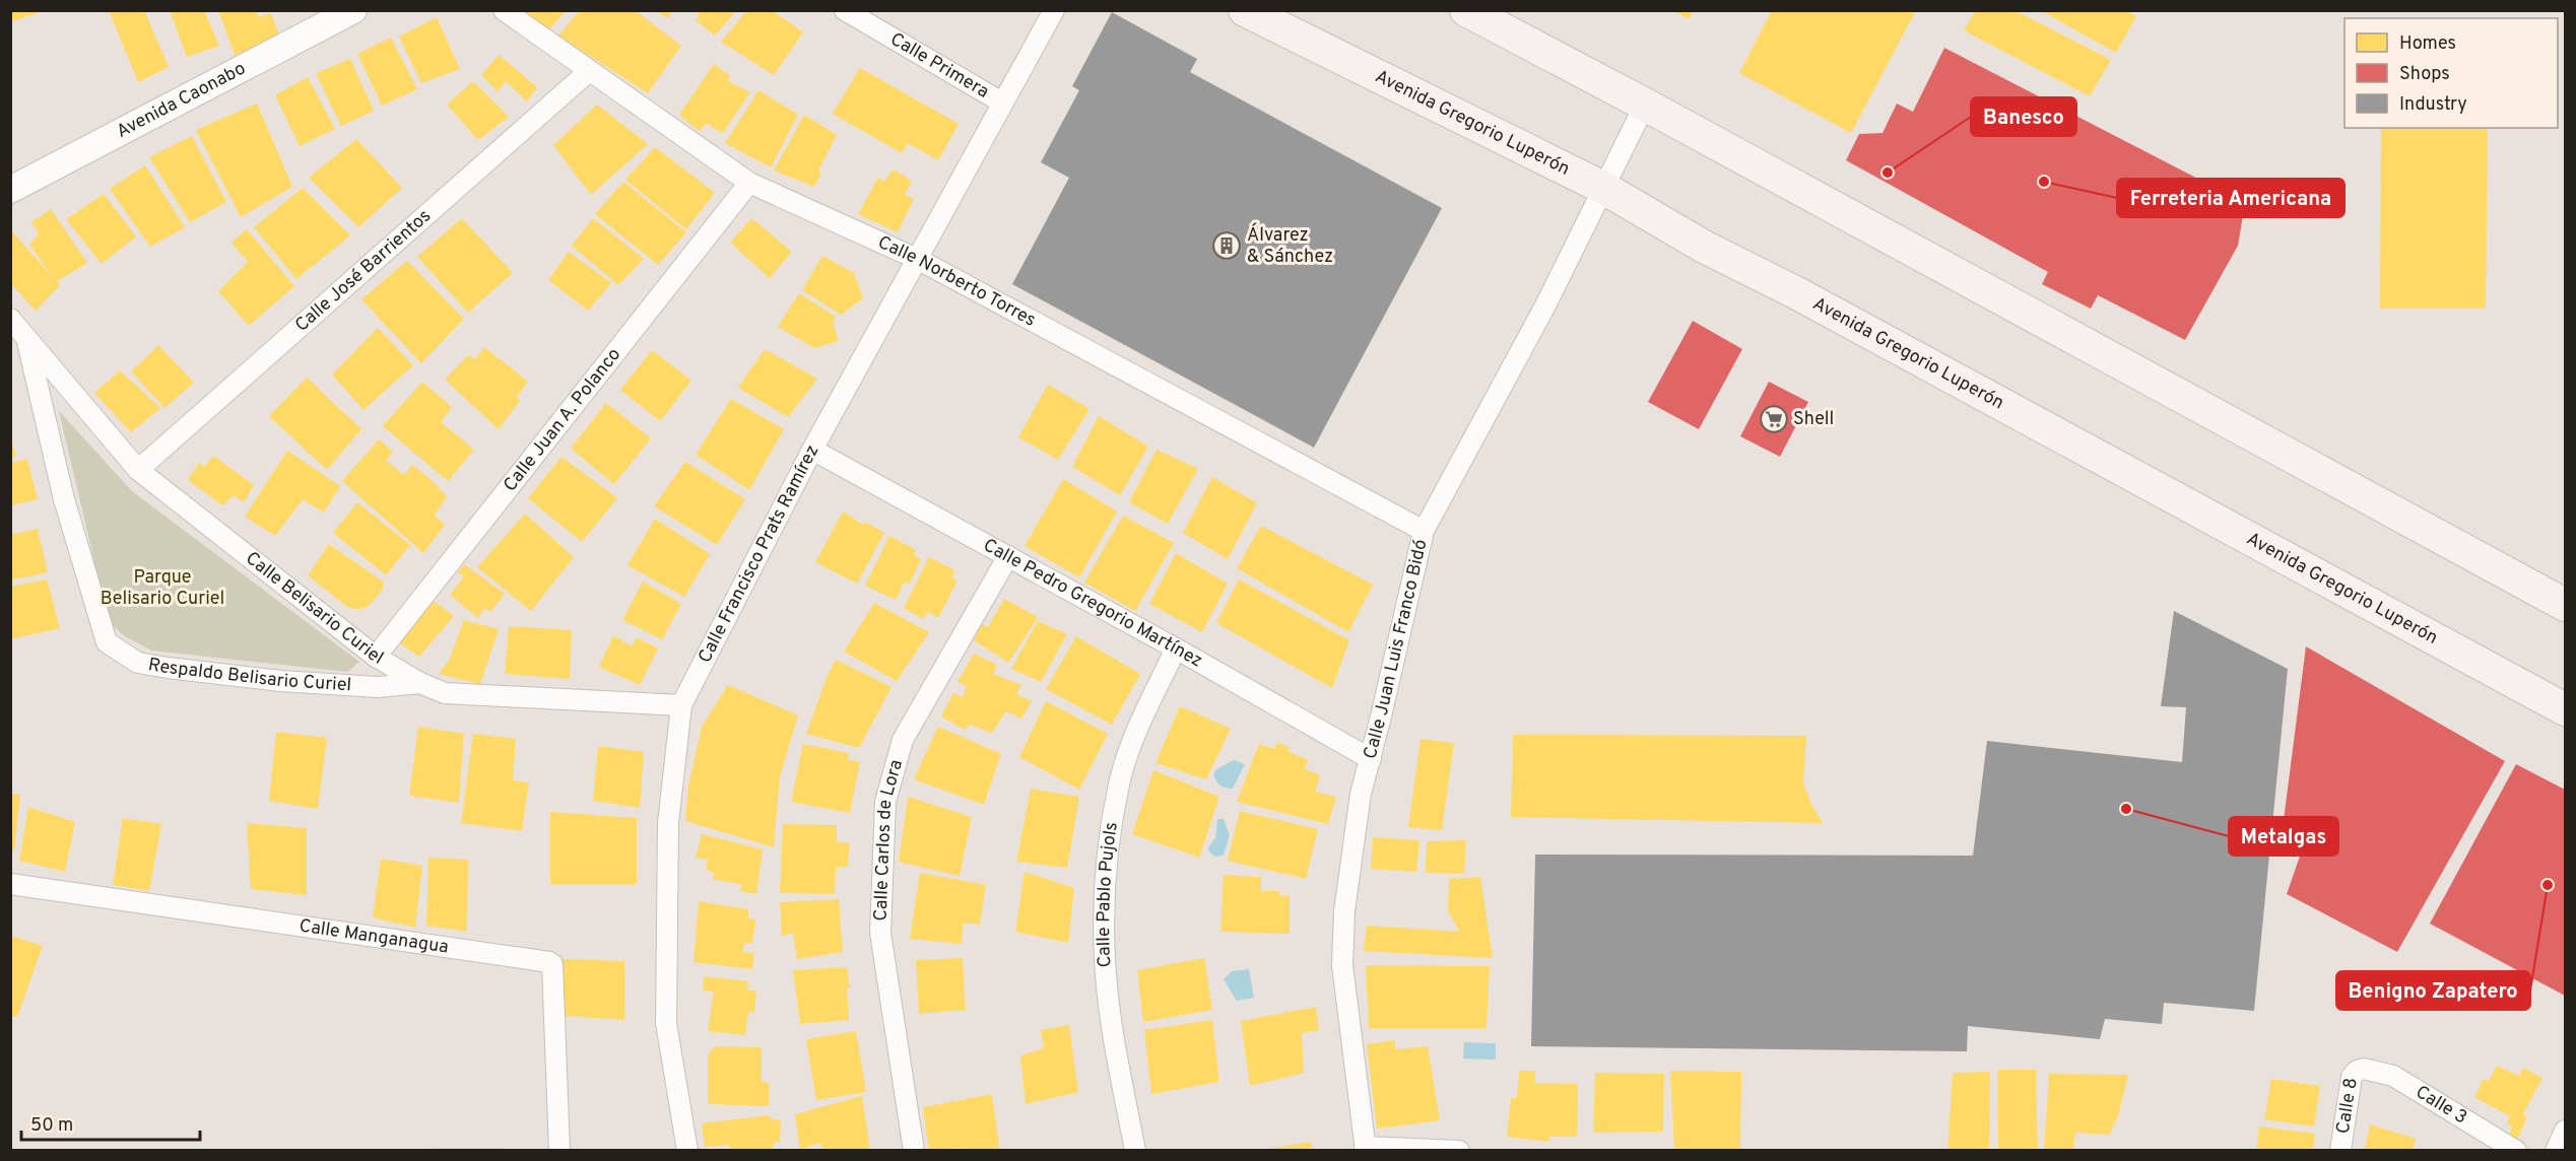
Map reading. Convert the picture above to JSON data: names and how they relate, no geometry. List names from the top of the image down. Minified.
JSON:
{"streets":{"main road":["Avenida Gregorio Luperón"],"street":["Calle Primera","Avenida Caonabo","Calle José Barrientos","Calle Norberto Torres","Calle Juan A. Polanco","Calle Francisco Prats Ramírez","Calle Pedro Gregorio Martínez","Calle Belisario Curiel","Calle Juan Luis Franco Bidó","Respaldo Belisario Curiel","Calle Carlos de Lora","Calle Pablo Pujols","Calle Manganagua","Calle 3","Calle 8"]},"crossings":[["Calle Primera","Calle Francisco Prats Ramírez"],["Avenida Gregorio Luperón","Calle Juan Luis Franco Bidó"],["Calle José Barrientos","Calle Norberto Torres"],["Calle José Barrientos","Calle Belisario Curiel"],["Calle Norberto Torres","Calle Juan A. Polanco"],["Calle Norberto Torres","Calle Francisco Prats Ramírez"],["Calle Norberto Torres","Calle Juan Luis Franco Bidó"],["Calle Juan A. Polanco","Calle Belisario Curiel"],["Calle Francisco Prats Ramírez","Calle Pedro Gregorio Martínez"],["Calle Francisco Prats Ramírez","Calle Belisario Curiel"],["Calle Pedro Gregorio Martínez","Calle Juan Luis Franco Bidó"],["Calle Pedro Gregorio Martínez","Calle Carlos de Lora"],["Calle Pedro Gregorio Martínez","Calle Pablo Pujols"],["Calle Belisario Curiel","Respaldo Belisario Curiel"],["Calle 3","Calle 8"]],"parks":["Parque Belisario Curiel"],"places":{"other":["Banesco","Ferreteria Americana","Metalgas","Benigno Zapatero"],"building":["Álvarez & Sánchez"],"supermarket":["Shell"]},"legend":["Homes","Shops","Industry"],"scale_bar":"50 m"}
